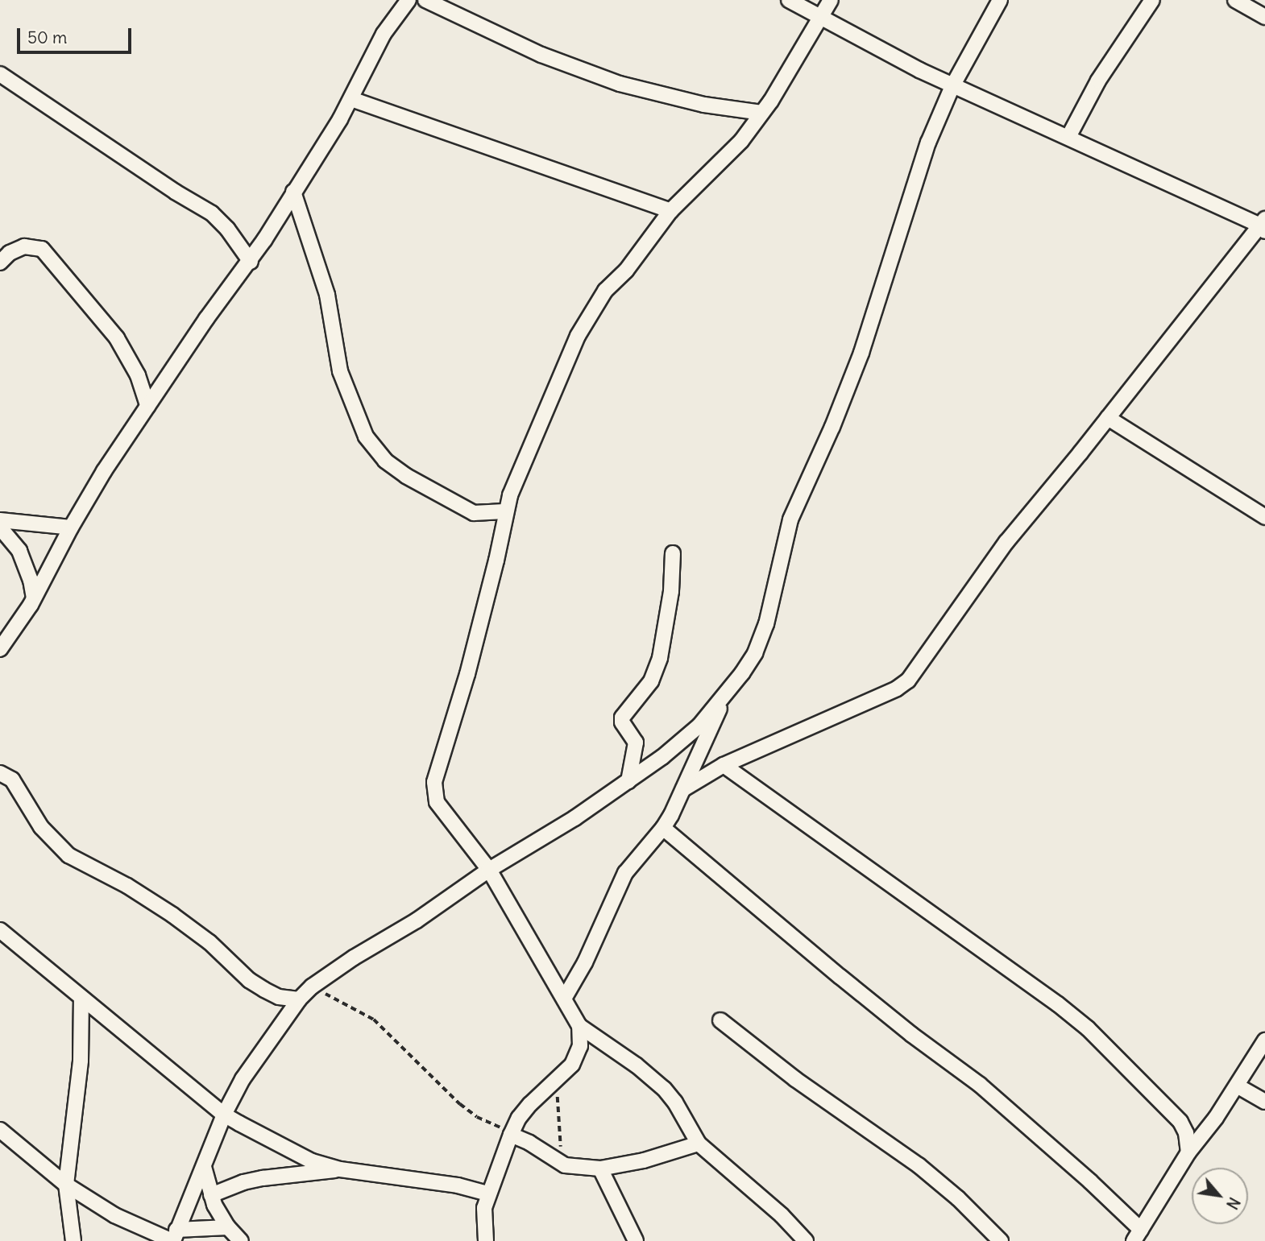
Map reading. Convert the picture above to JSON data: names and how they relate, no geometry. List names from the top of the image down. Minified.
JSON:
{"scale_bar":"50 m","north":"bottom right"}
